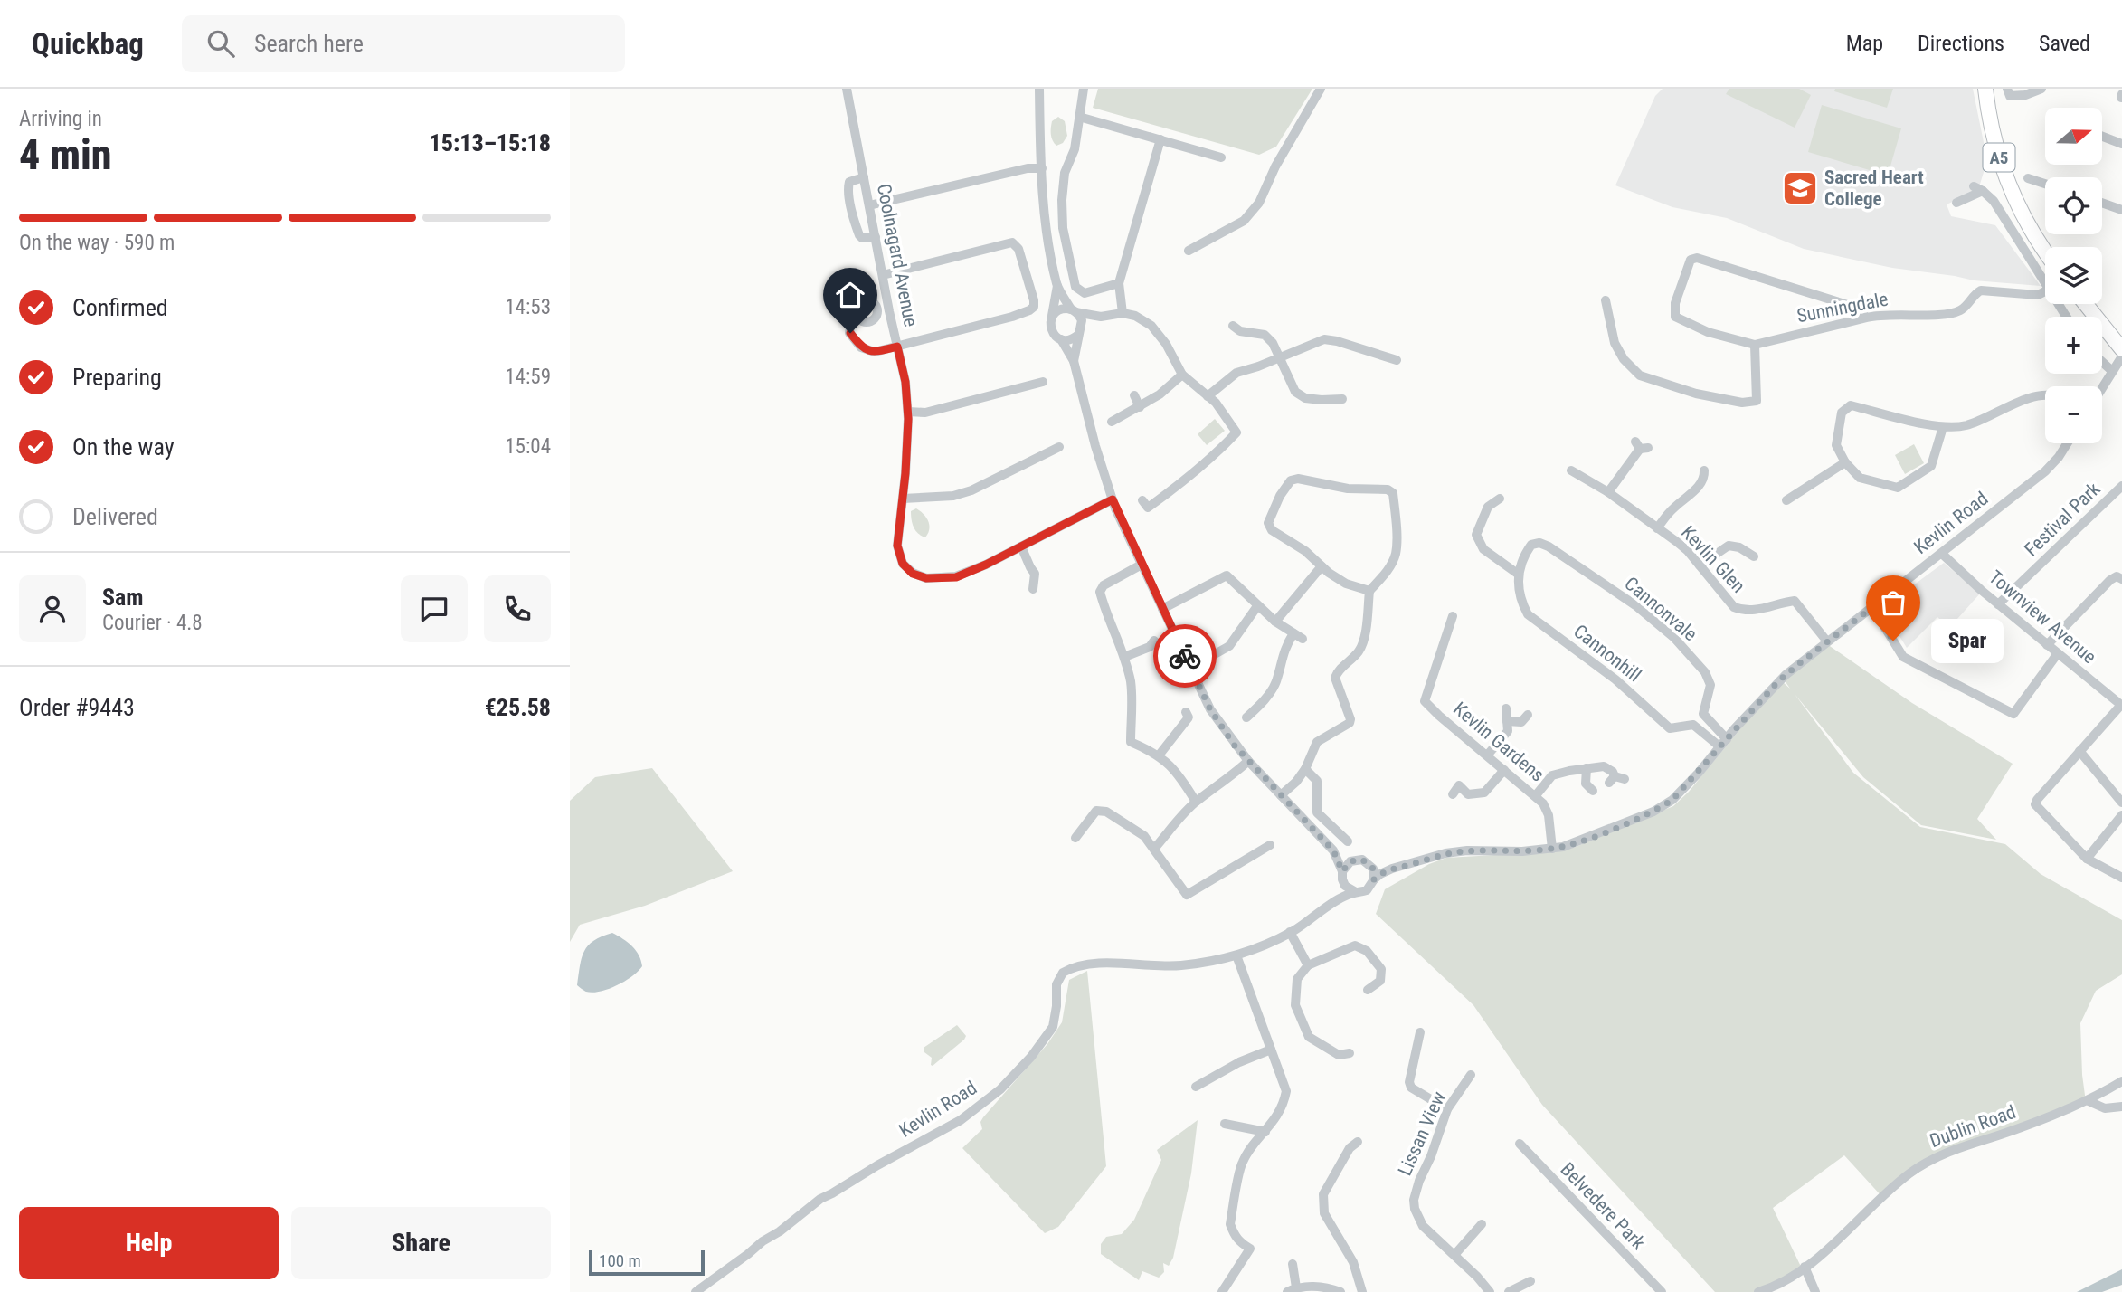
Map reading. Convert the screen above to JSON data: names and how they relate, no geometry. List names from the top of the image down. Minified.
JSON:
{"streets":{"highway":["A5"],"street":["Coolnagard Avenue","Sunningdale","Festival Park","Kevlin Road","Kevlin Glen","Cannonvale","Townview Avenue","Cannonhill","Kevlin Gardens","Dublin Road","Lissan View","Belvedere Park"]},"crossings":[["Festival Park","Townview Avenue"],["Kevlin Road","Kevlin Glen"],["Kevlin Road","Cannonvale"],["Kevlin Road","Townview Avenue"],["Kevlin Road","Cannonhill"],["Kevlin Road","Kevlin Gardens"],["Cannonvale","Cannonhill"]],"places":{"school or university":["Sacred Heart College"],"other":["Spar"]},"scale_bar":"100 m","north":"right","page":{"header":"Quickbag","search":"Search here","nav":["Map","Directions","Saved"],"heading":["4 min","Arriving in","15:13–15:18"],"panel":["Sam","Courier · 4.8","Order #9443","€25.58"],"map_buttons":["+","−"],"bar":"On the way · 590 m","list":[["Confirmed","14:53"],["Preparing","14:59"],["On the way","15:04"],"Delivered"],"bubble":"Spar","buttons":["Help","Share"],"scale":"100 m"}}
